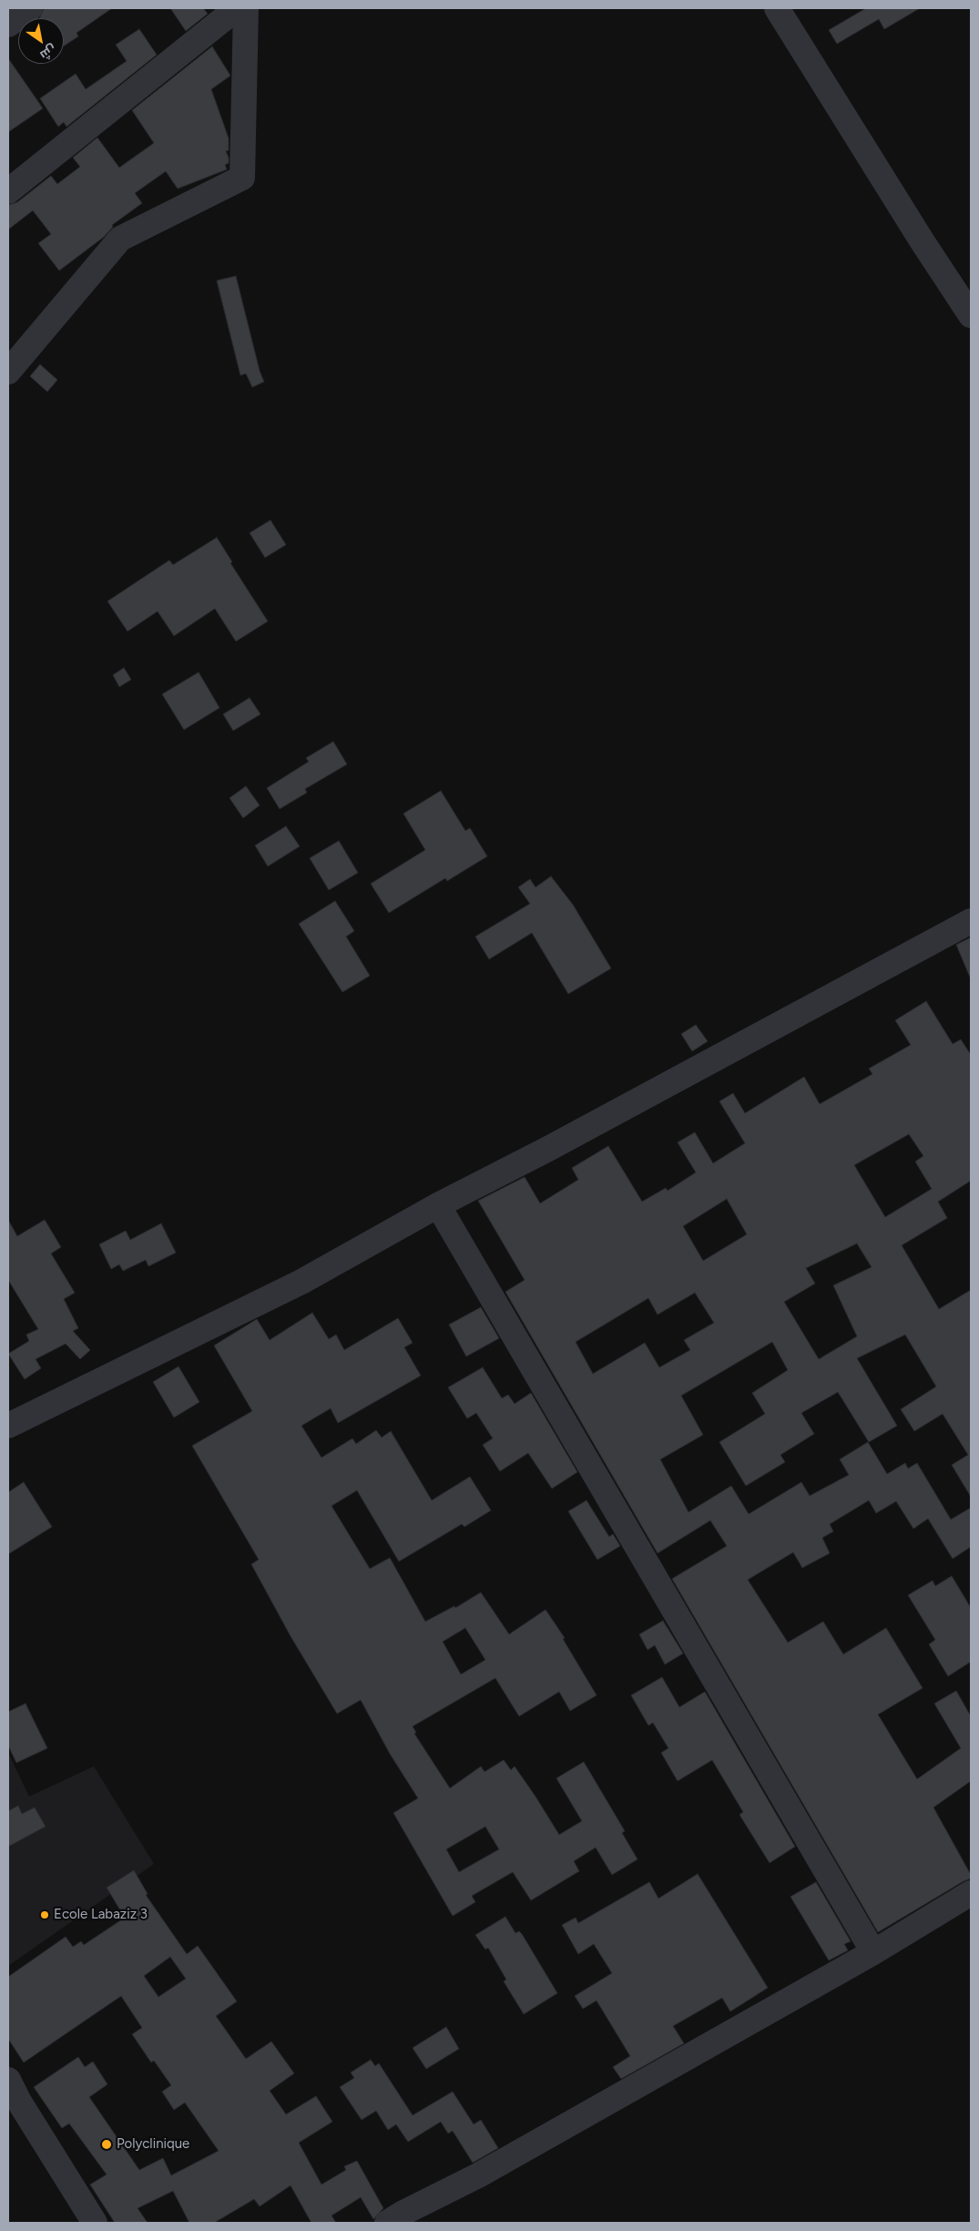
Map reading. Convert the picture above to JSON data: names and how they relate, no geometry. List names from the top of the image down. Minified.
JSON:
{"places":["Ecole Labaziz 3","Polyclinique"],"north":"bottom right"}
